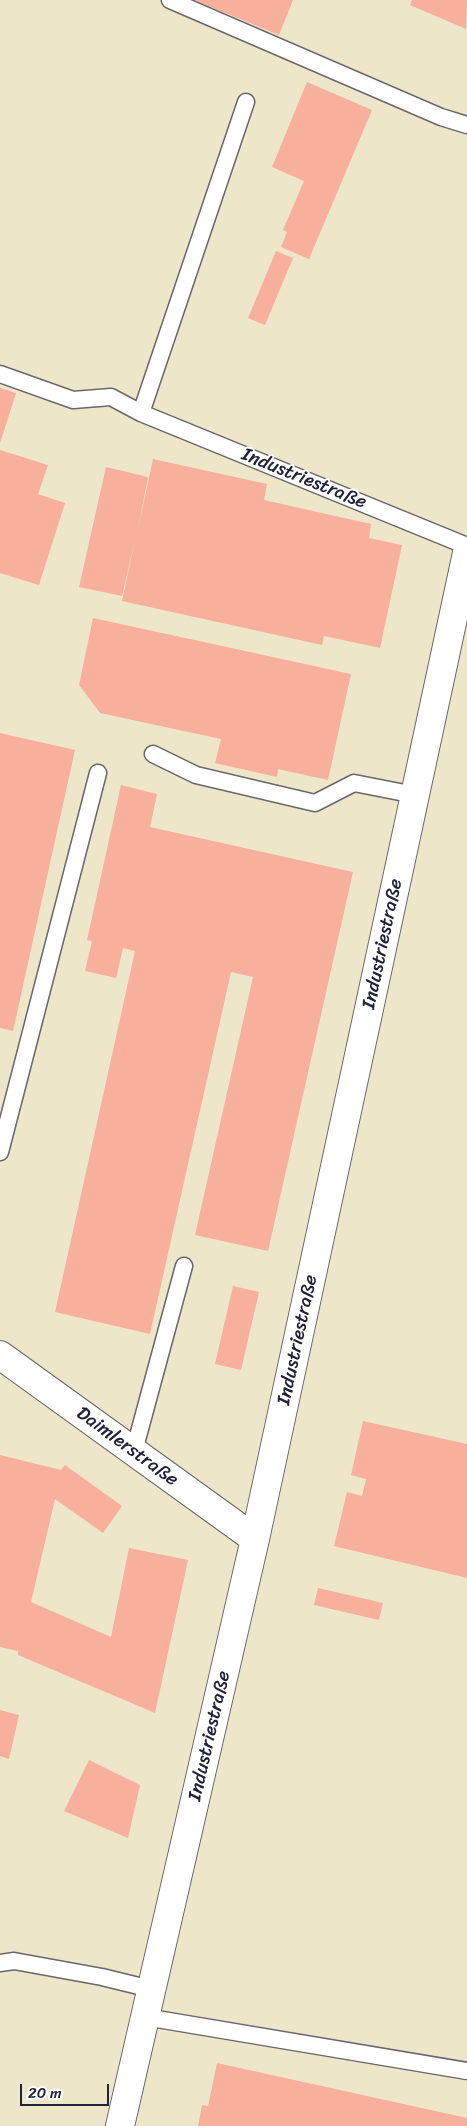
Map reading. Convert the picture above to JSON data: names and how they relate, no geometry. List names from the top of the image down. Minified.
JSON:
{"streets":{"street":["Industriestraße","Daimlerstraße"]},"crossings":[["Industriestraße","Daimlerstraße"]],"scale_bar":"20 m"}
